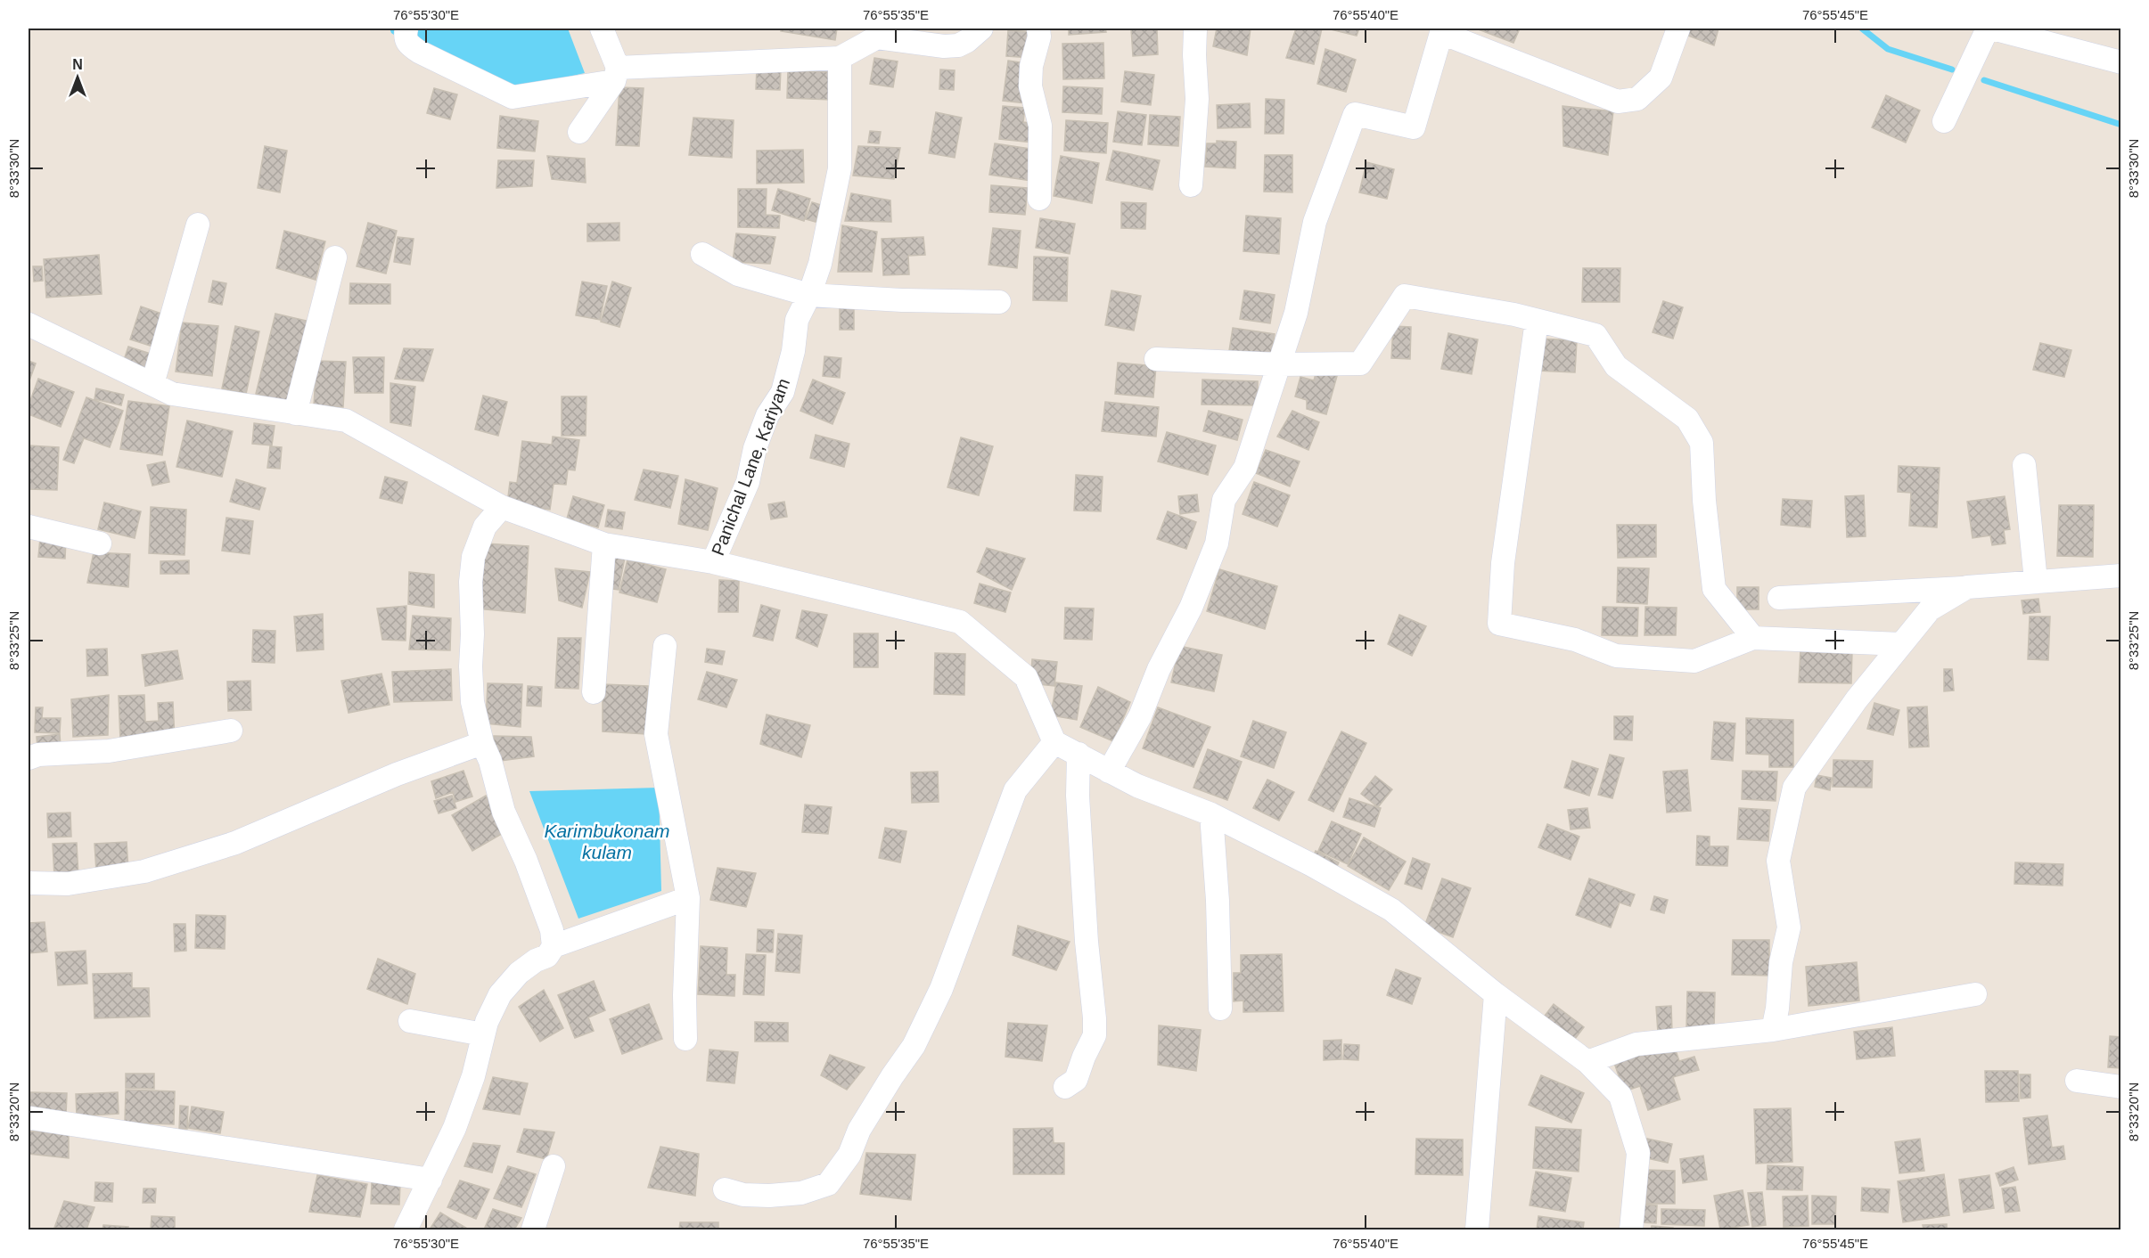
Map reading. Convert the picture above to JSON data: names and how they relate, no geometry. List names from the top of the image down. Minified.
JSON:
{"streets":{"street":["Panichal Lane, Kariyam"]},"water":["Karimbukonam kulam"],"north":"top","coordinates":["76°55'30\"E","76°55'35\"E","76°55'40\"E","76°55'45\"E","8°33'30\"N","8°33'25\"N","8°33'20\"N"]}
